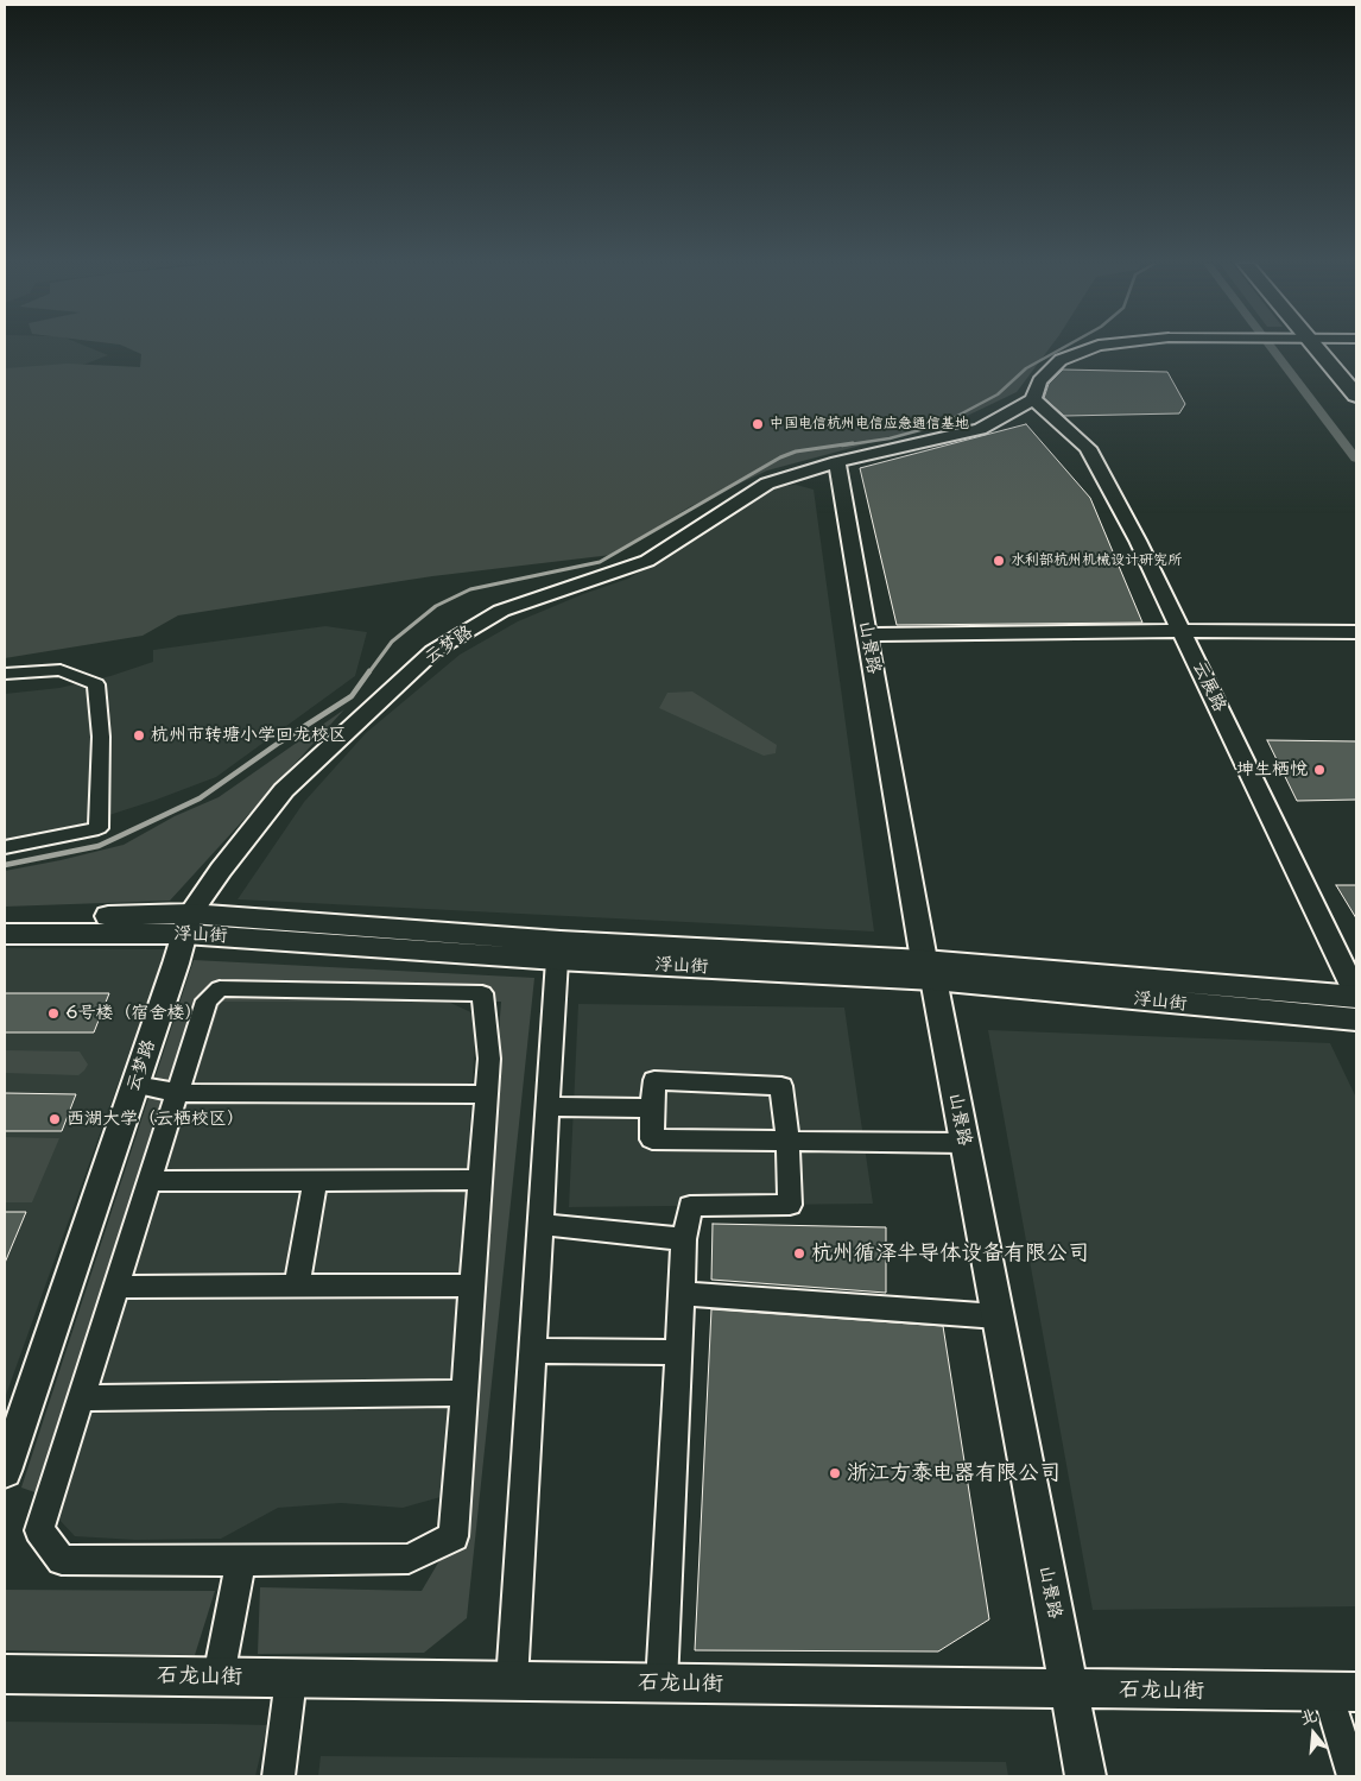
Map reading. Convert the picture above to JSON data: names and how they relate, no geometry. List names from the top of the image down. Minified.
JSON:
{"streets":{"main road":["浮山街"],"street":["云梦路","山景路","云展路","石龙山街"]},"crossings":[["云梦路","山景路"],["云梦路","云展路"],["云梦路","浮山街"],["山景路","浮山街"],["山景路","石龙山街"],["云展路","浮山街"]],"places":["中国电信杭州电信应急通信基地","水利部杭州机械设计研究所","杭州市转塘小学回龙校区","坤生栖悦","6号楼（宿舍楼）","西湖大学（云栖校区）","杭州循泽半导体设备有限公司","浙江方泰电器有限公司"],"north":"top"}
